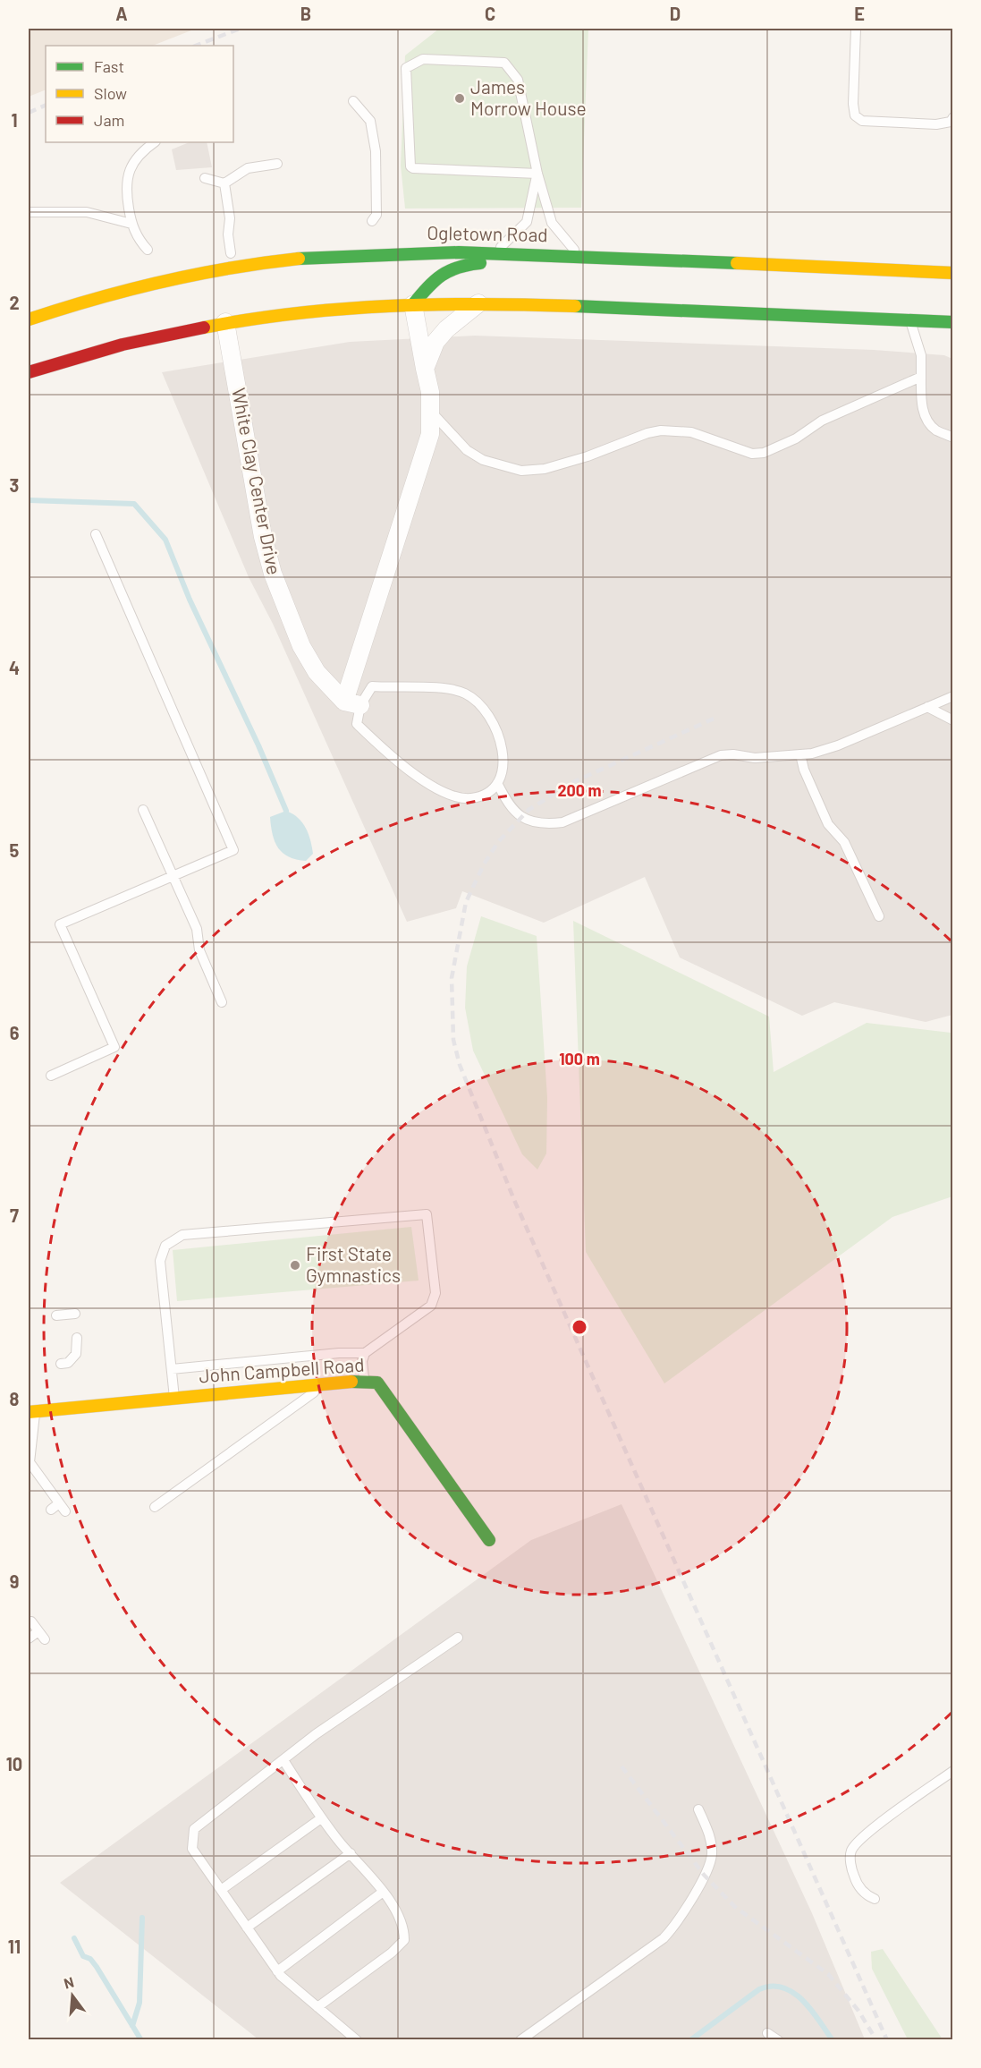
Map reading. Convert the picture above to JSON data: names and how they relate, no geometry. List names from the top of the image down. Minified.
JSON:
{"streets":{"main road":["Ogletown Road","John Campbell Road"],"street":["White Clay Center Drive"]},"places":["James Morrow House","First State Gymnastics"],"legend":["Fast","Slow","Jam"],"north":"top","grid":{"columns":["A","B","C","D","E"],"rows":["1","2","3","4","5","6","7","8","9","10","11"]},"rings":["200 m","100 m"]}
